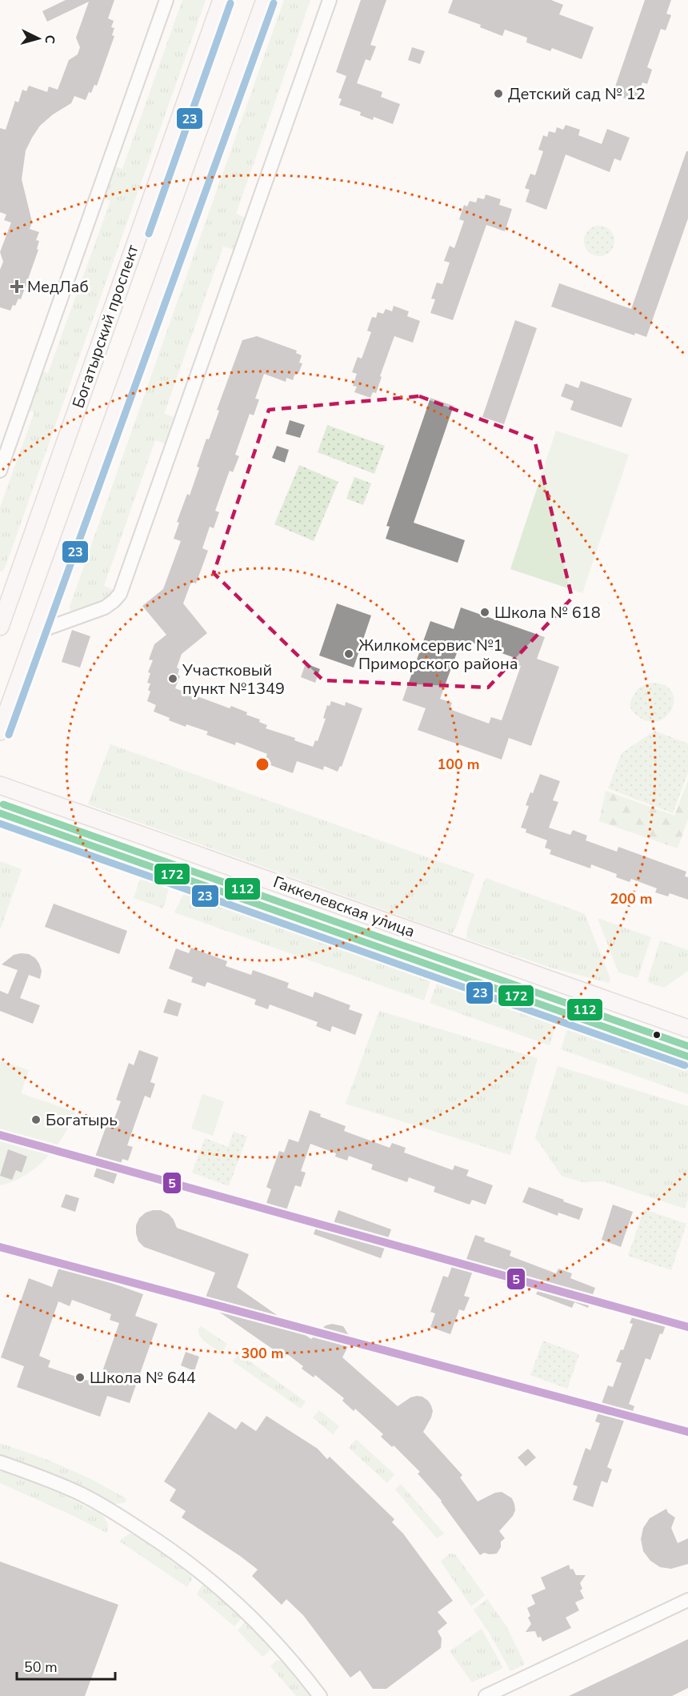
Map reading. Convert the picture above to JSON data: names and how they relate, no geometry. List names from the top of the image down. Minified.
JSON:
{"streets":{"main road":["Богатырский проспект","Гаккелевская улица"]},"places":{"other":["Детский сад № 12","Школа № 618","Жилкомсервис №1 Приморского района","Участковый пункт №1349","Богатырь","Школа № 644"],"health":["МедЛаб"]},"lines":["transit line 23","transit line 112","transit line 172","transit line 5"],"scale_bar":"50 m","north":"right","rings":["100 m","200 m","300 m"]}
